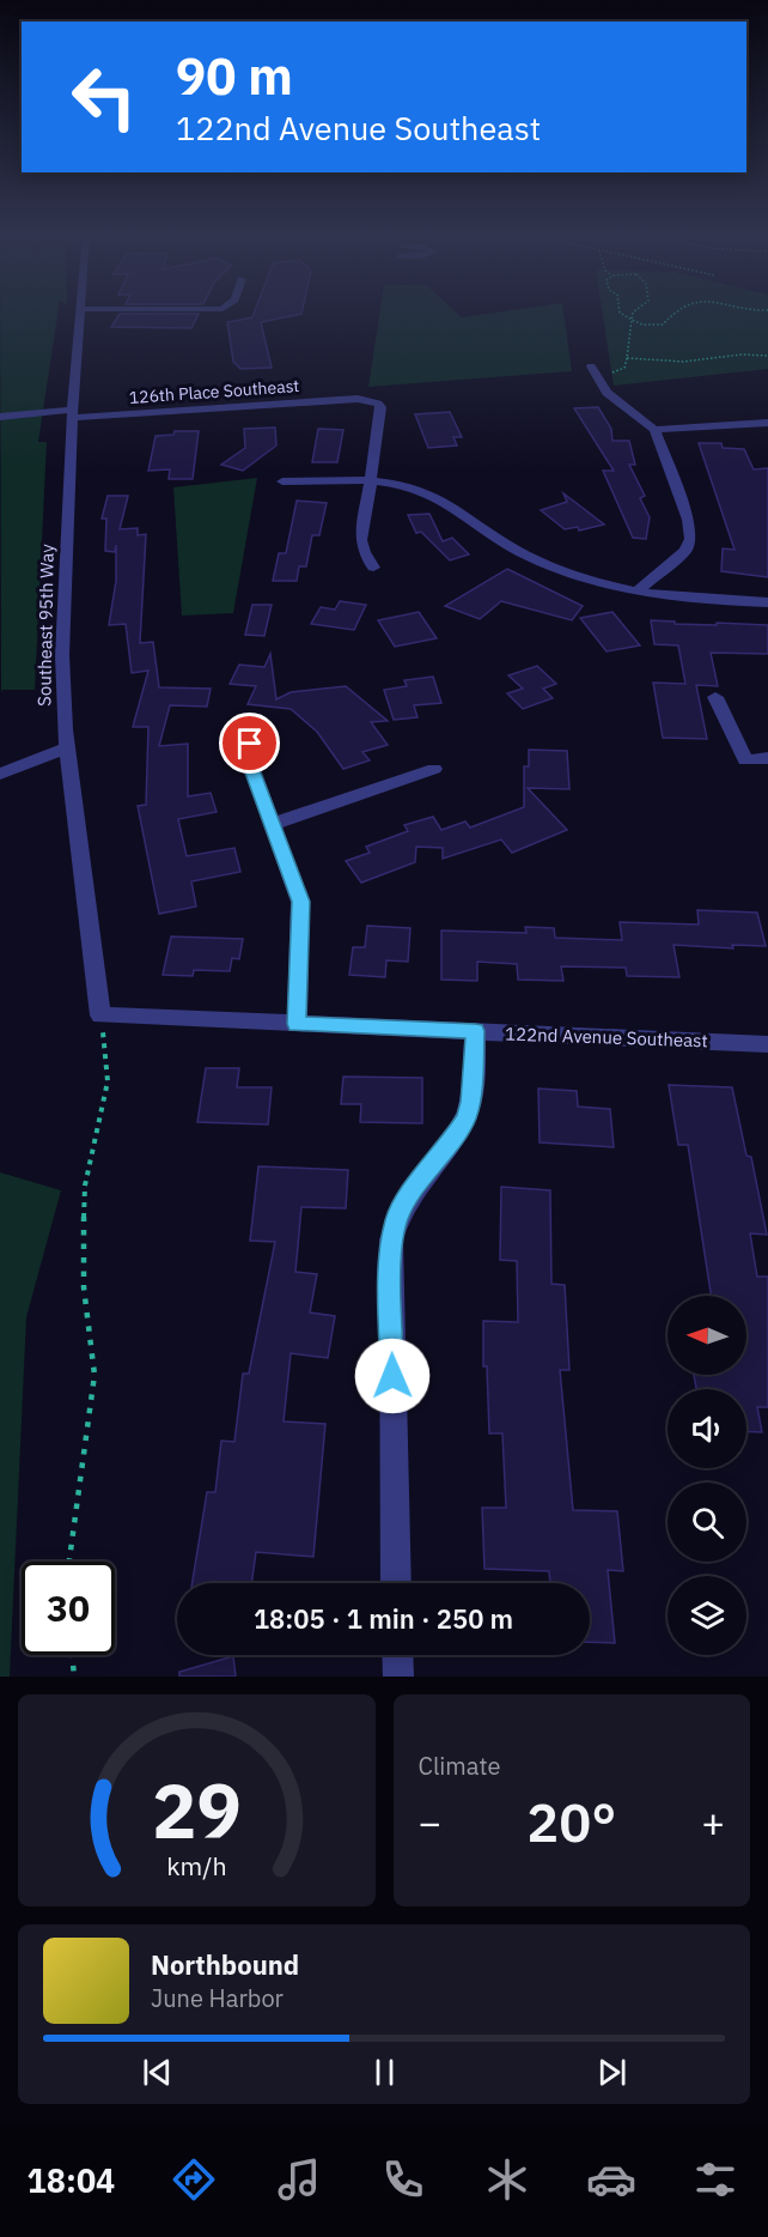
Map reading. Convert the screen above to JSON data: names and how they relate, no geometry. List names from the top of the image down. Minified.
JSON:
{"streets":{"street":["126th Place Southeast","Southeast 95th Way","122nd Avenue Southeast"]},"crossings":[["126th Place Southeast","Southeast 95th Way"],["Southeast 95th Way","122nd Avenue Southeast"]],"north":"left","page":{"turn":["90 m","122nd Avenue Southeast"],"limit":"30","trip":"18:05 · 1 min · 250 m","tile":"Climate","heat":["−","20°","+"],"song":["Northbound","June Harbor"],"tabs":"18:04","gauge":["29","km/h"]}}
